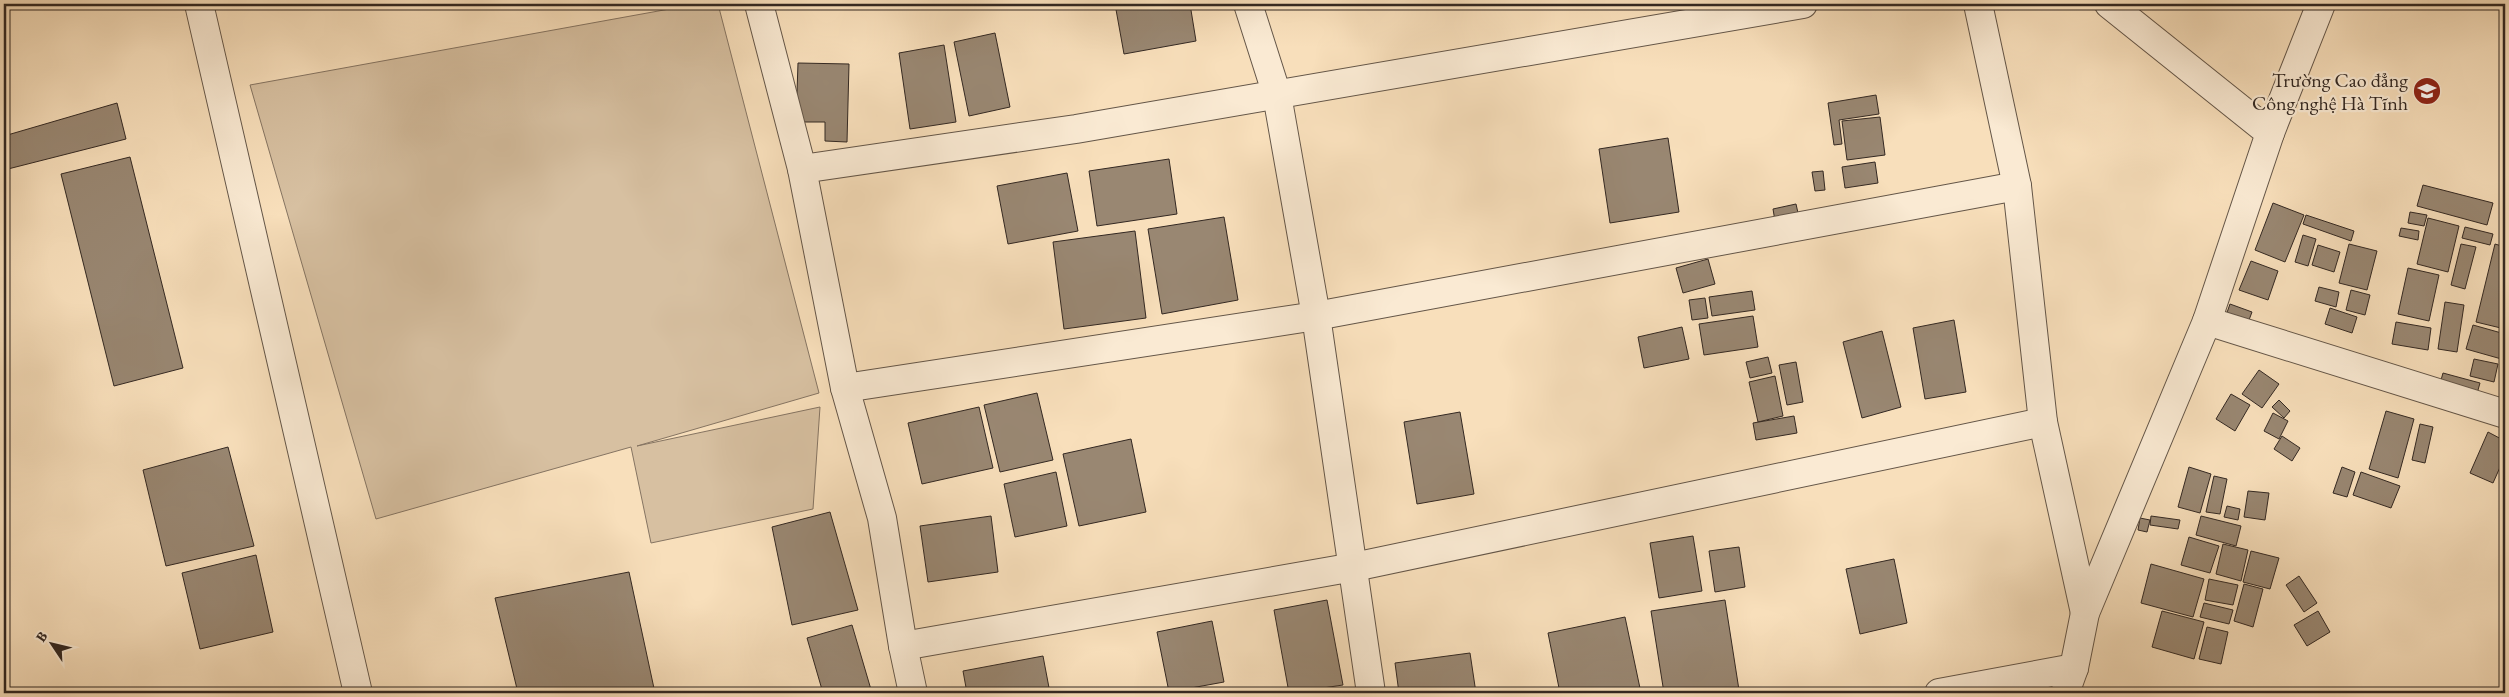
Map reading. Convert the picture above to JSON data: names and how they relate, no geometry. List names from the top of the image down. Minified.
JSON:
{"places":{"school or university":["Trường Cao đẳng Công nghệ Hà Tĩnh"]},"north":"top left"}
